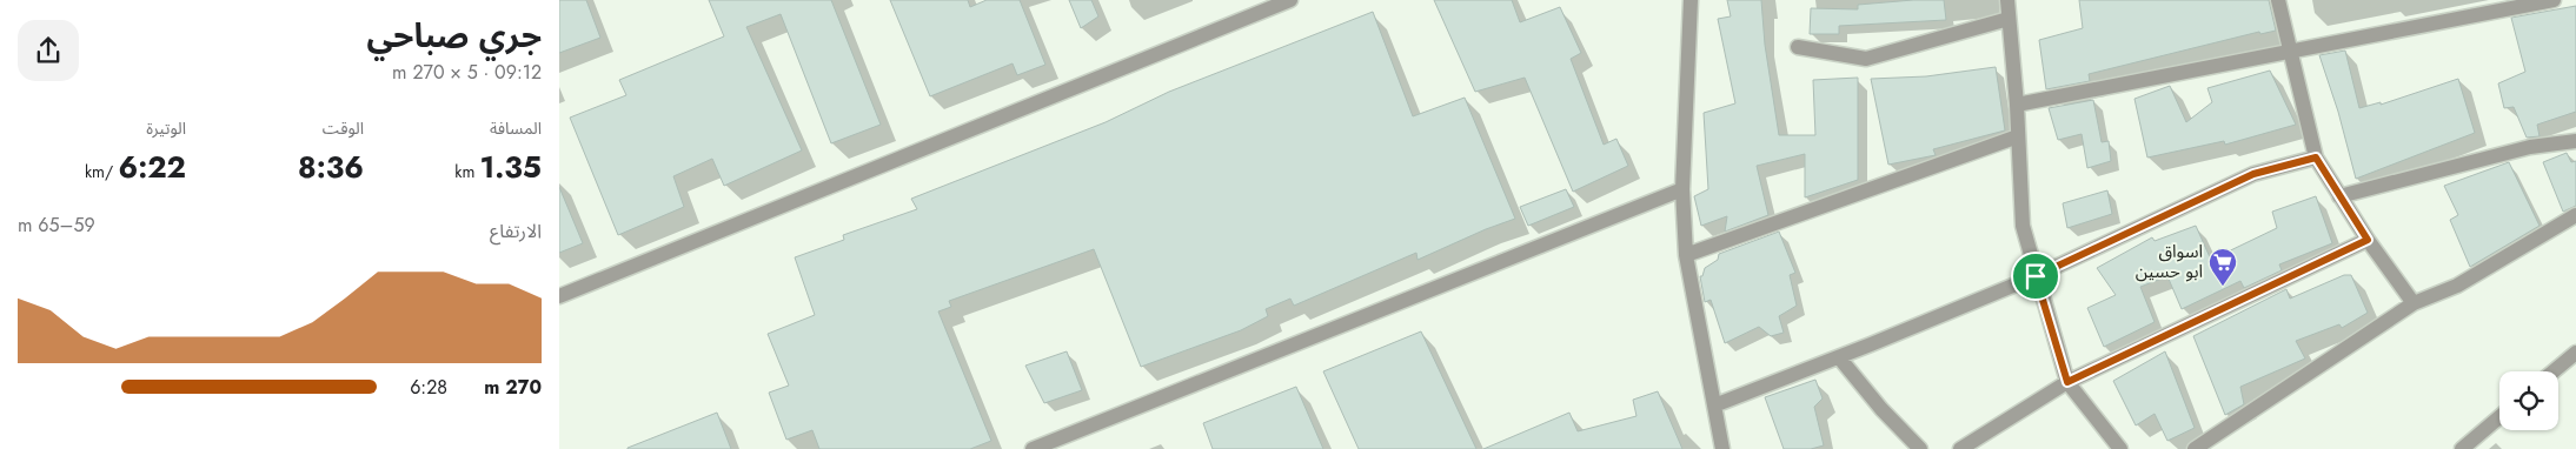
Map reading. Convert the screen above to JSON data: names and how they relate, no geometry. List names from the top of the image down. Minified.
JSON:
{"places":{"supermarket":["اسواق ابو حسين"]},"page":{"heading":["جري صباحي","09:12 · 5 × 270 m"],"stats":[["المسافة","1.35 km"],["الوقت","8:36"],["الوتيرة","6:22 /km"]],"chart":["الارتفاع","59–65 m"],"list":[{"name":"270 m","note":"6:28"}]}}
